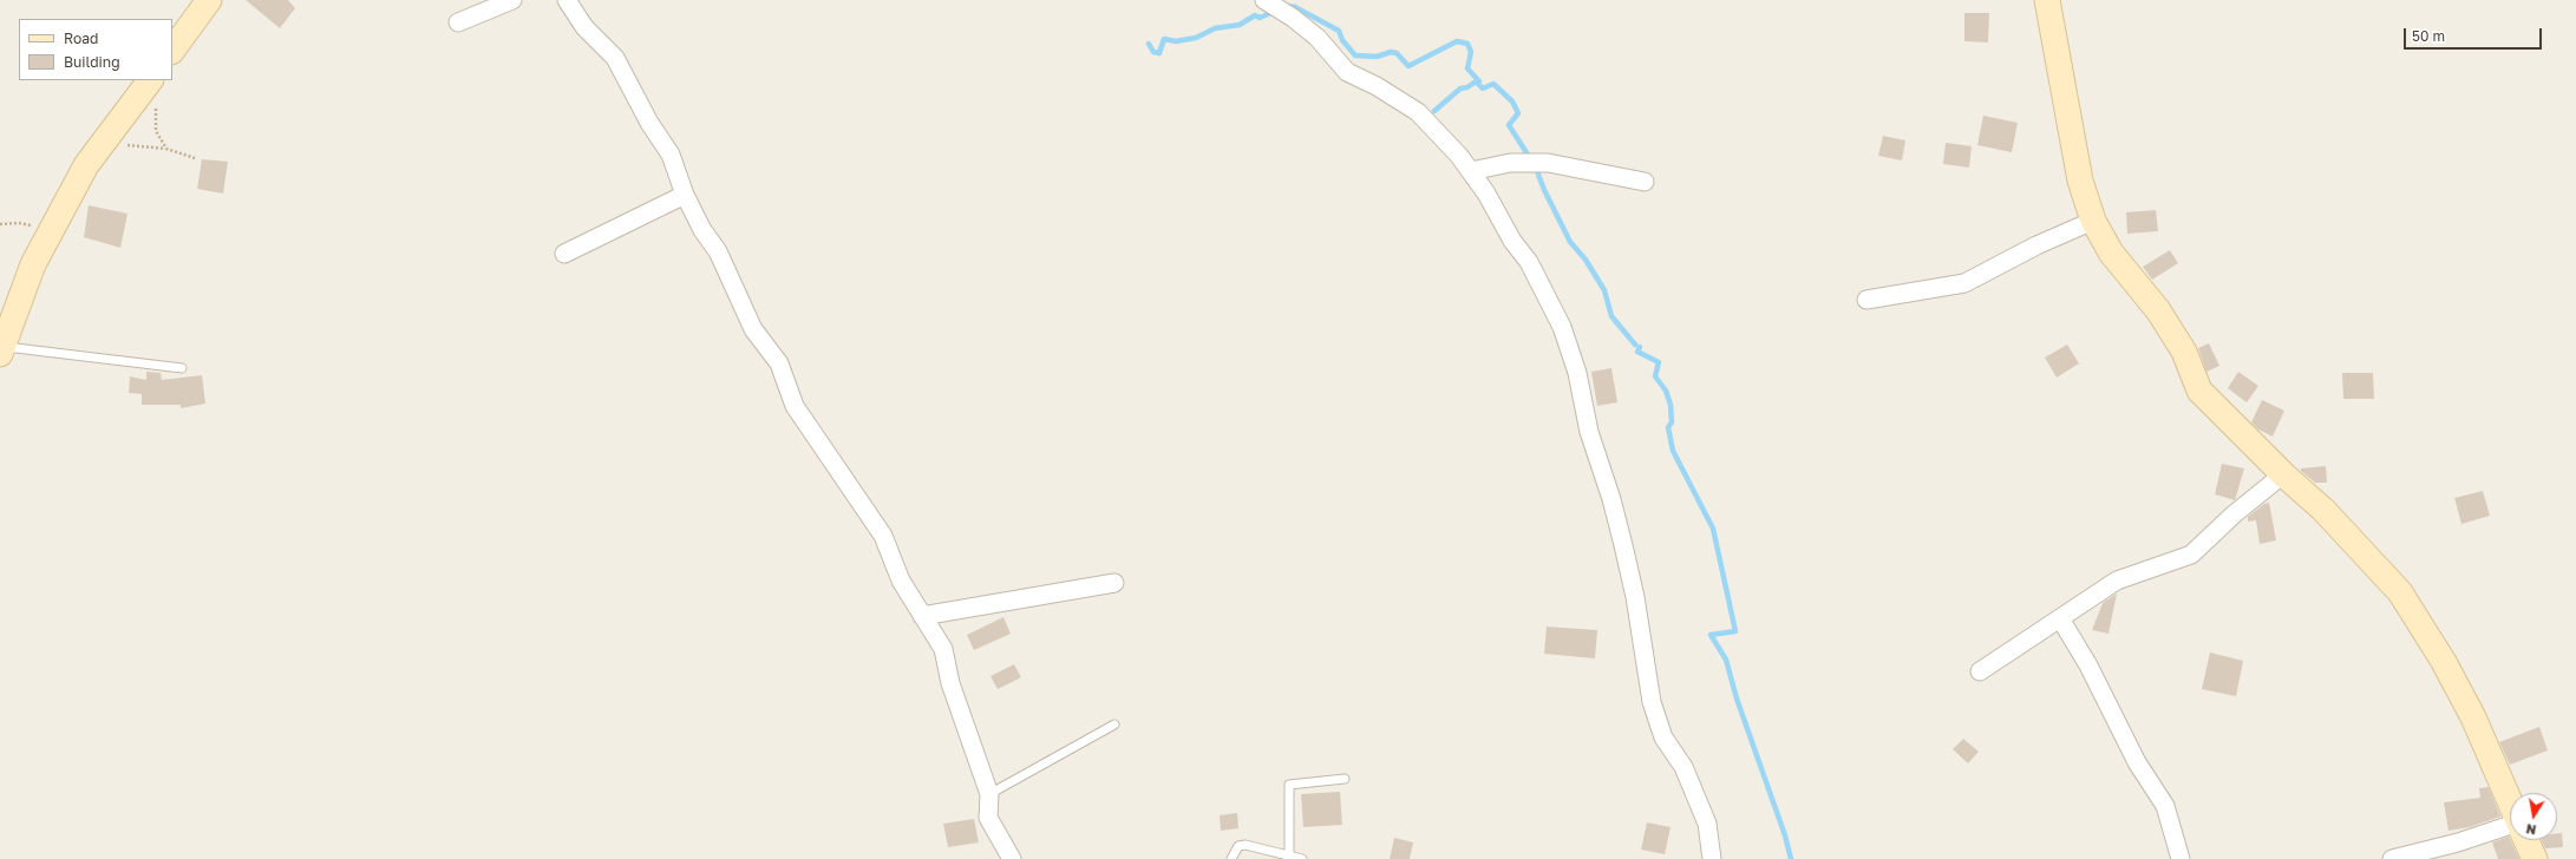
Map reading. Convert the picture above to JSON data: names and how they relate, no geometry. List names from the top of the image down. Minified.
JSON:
{"legend":["Road","Building"],"scale_bar":"50 m","north":"bottom"}
